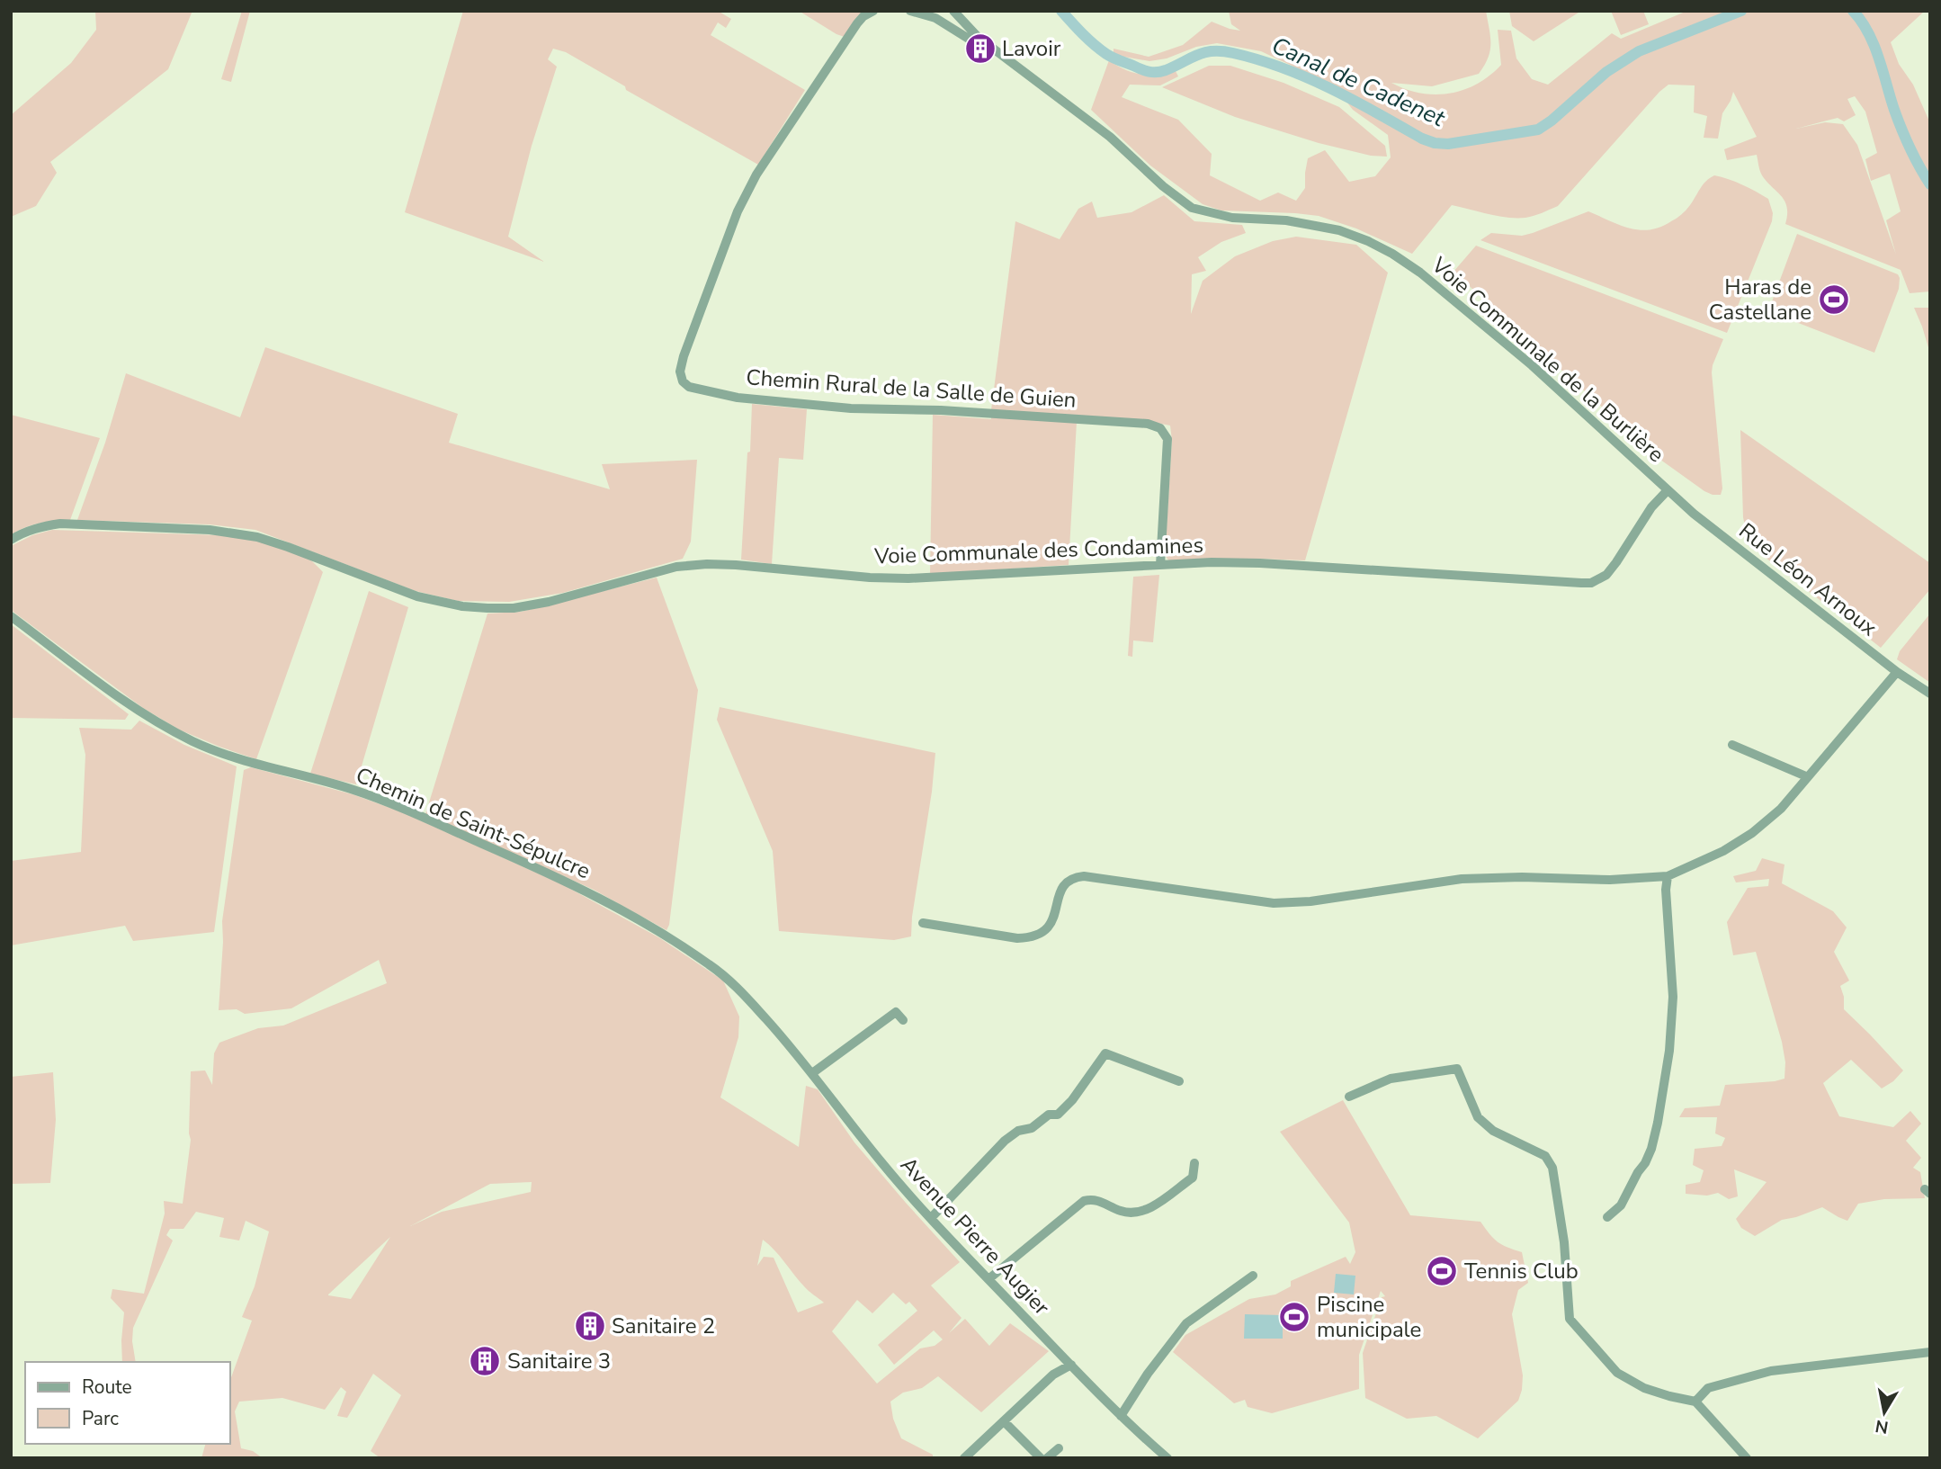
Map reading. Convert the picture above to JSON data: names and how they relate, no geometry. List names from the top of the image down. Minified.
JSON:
{"streets":{"street":["Voie Communale de la Burlière","Chemin Rural de la Salle de Guien","Voie Communale des Condamines","Rue Léon Arnoux","Chemin de Saint-Sépulcre","Avenue Pierre Augier"]},"crossings":[["Voie Communale de la Burlière","Voie Communale des Condamines"],["Voie Communale de la Burlière","Rue Léon Arnoux"],["Chemin Rural de la Salle de Guien","Voie Communale des Condamines"],["Voie Communale des Condamines","Rue Léon Arnoux"],["Chemin de Saint-Sépulcre","Avenue Pierre Augier"]],"water":["Canal de Cadenet"],"places":{"building":["Lavoir","Sanitaire 2","Sanitaire 3"],"sports":["Haras de Castellane","Tennis Club","Piscine municipale"]},"legend":["Route","Parc"],"north":"bottom"}
